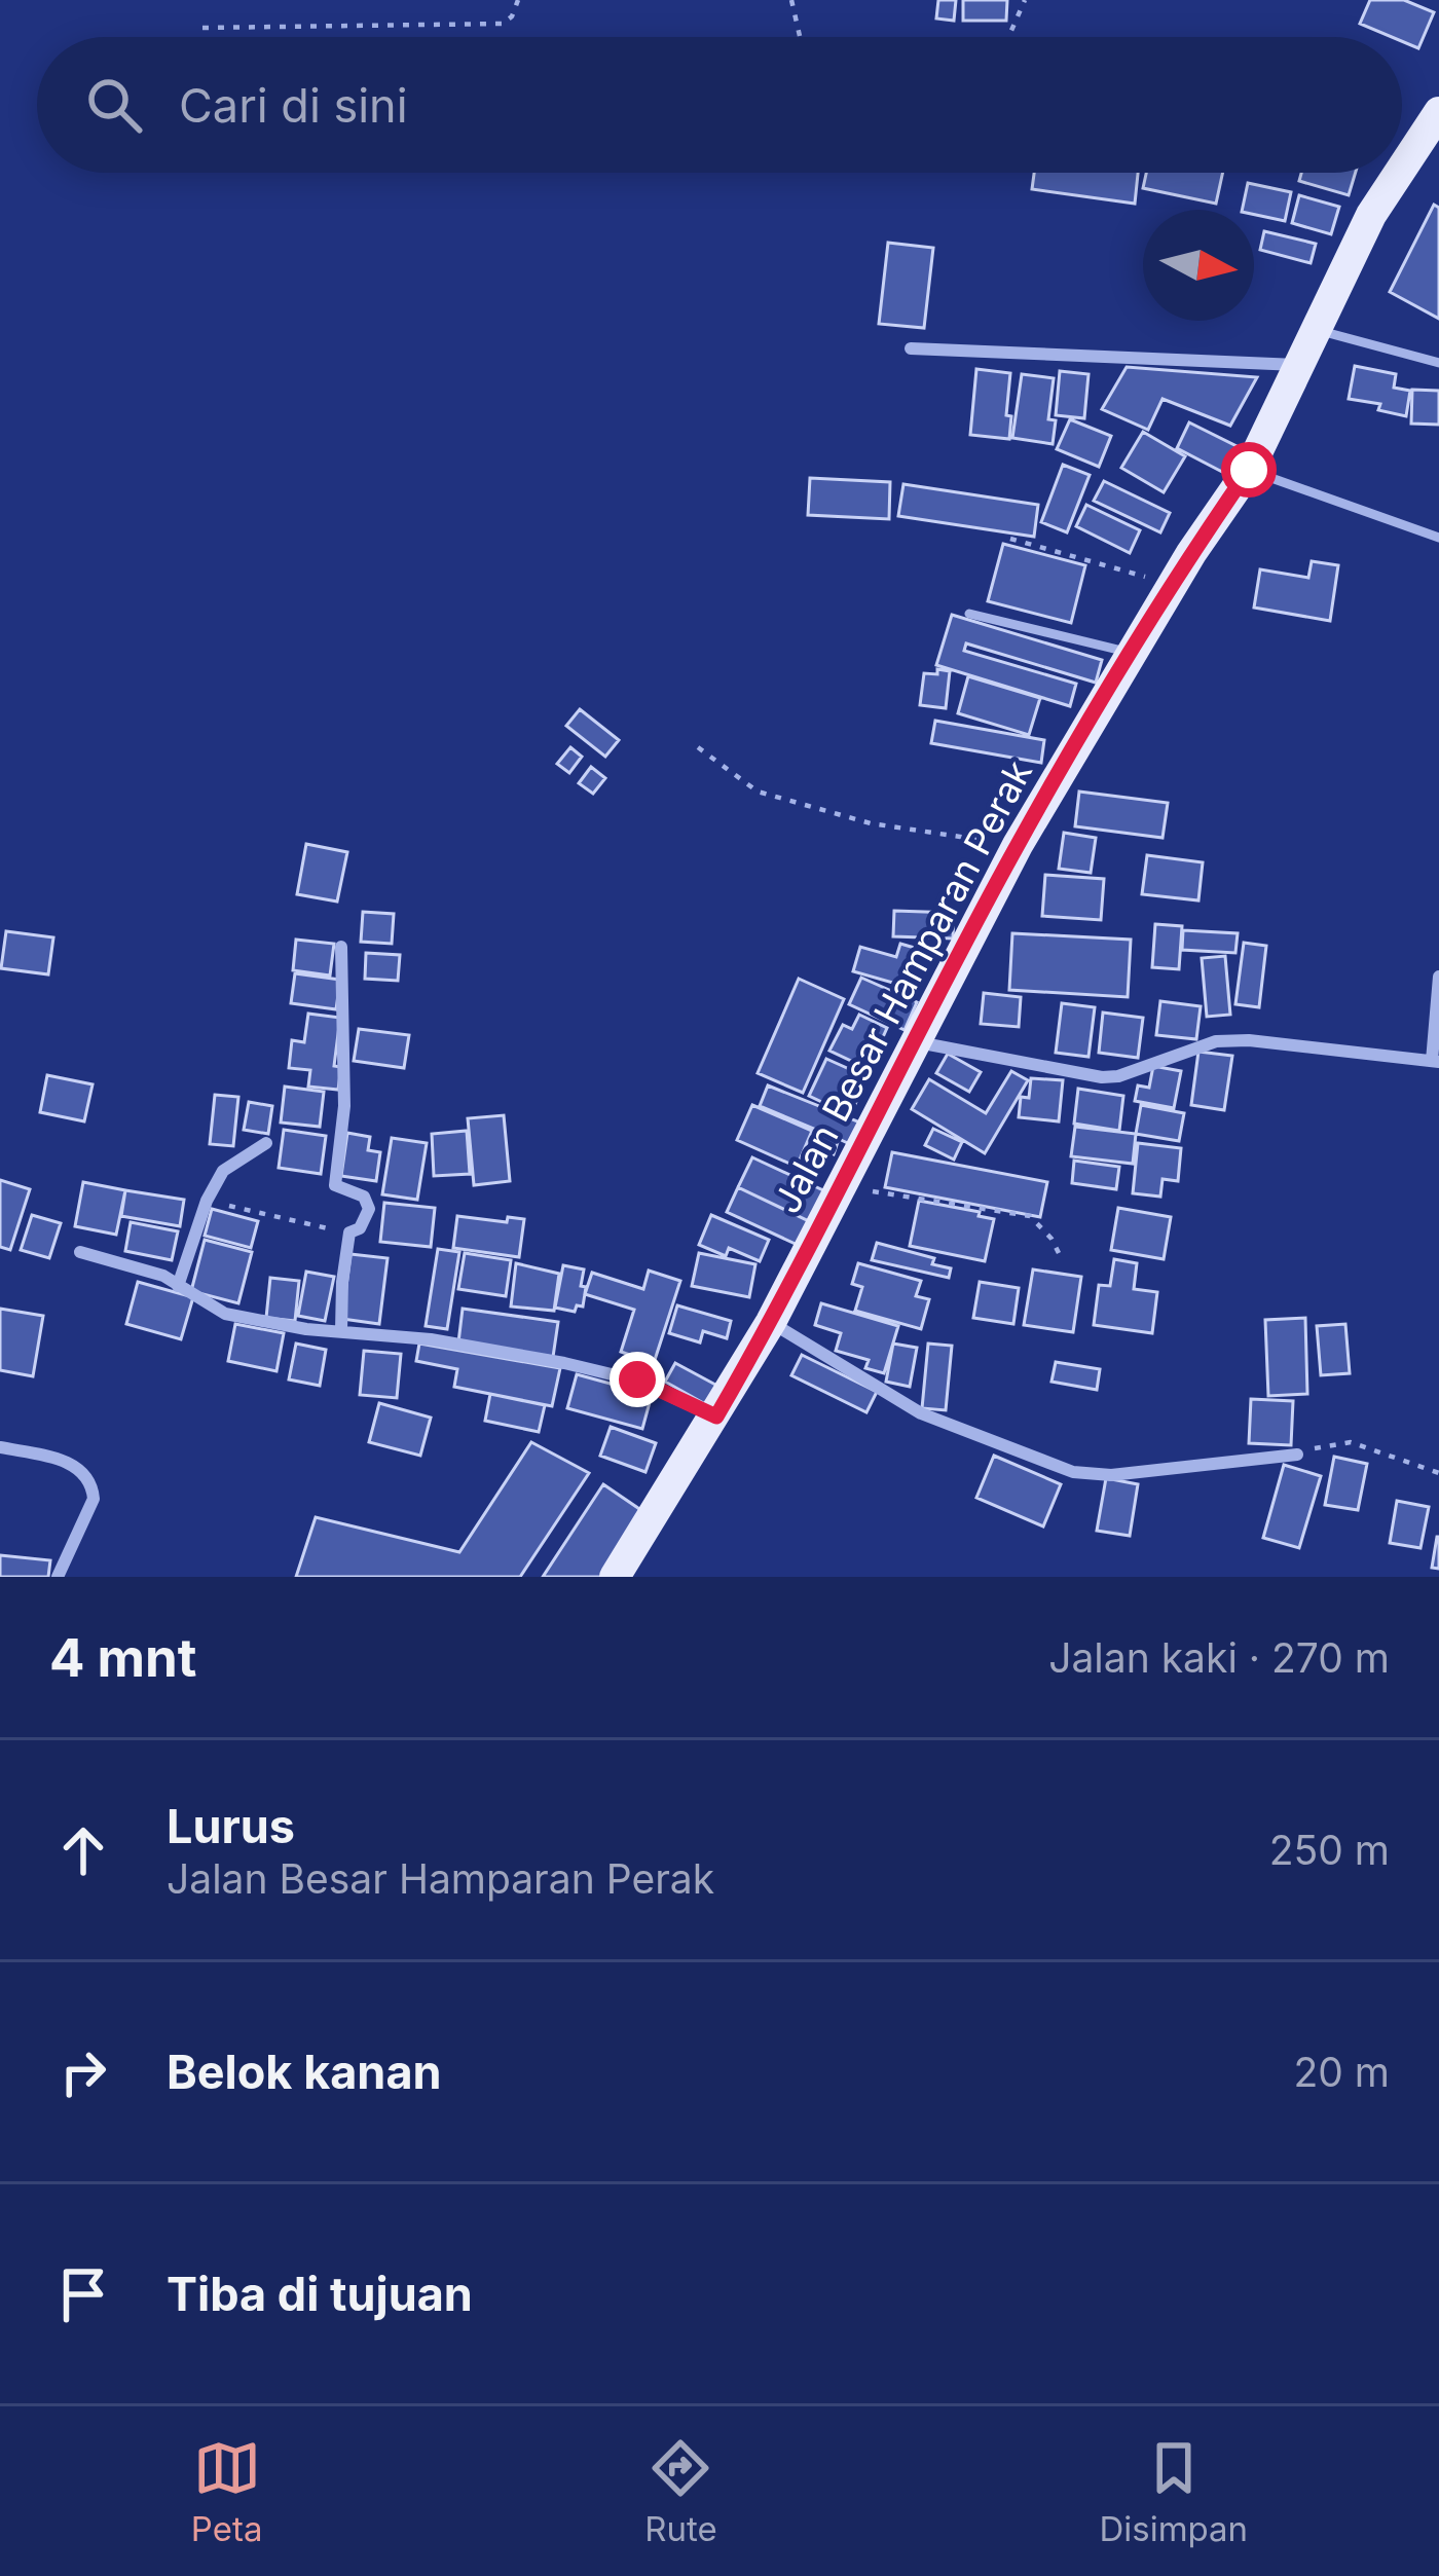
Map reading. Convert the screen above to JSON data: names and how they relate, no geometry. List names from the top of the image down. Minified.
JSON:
{"streets":{"main road":["Jalan Besar Hamparan Perak"]},"north":"right","page":{"search":"Cari di sini","heading":["4 mnt","Jalan kaki · 270 m"],"list":[["Lurus","Jalan Besar Hamparan Perak","250 m"],["Belok kanan","20 m"],"Tiba di tujuan"],"nav":["Peta","Rute","Disimpan"]}}
